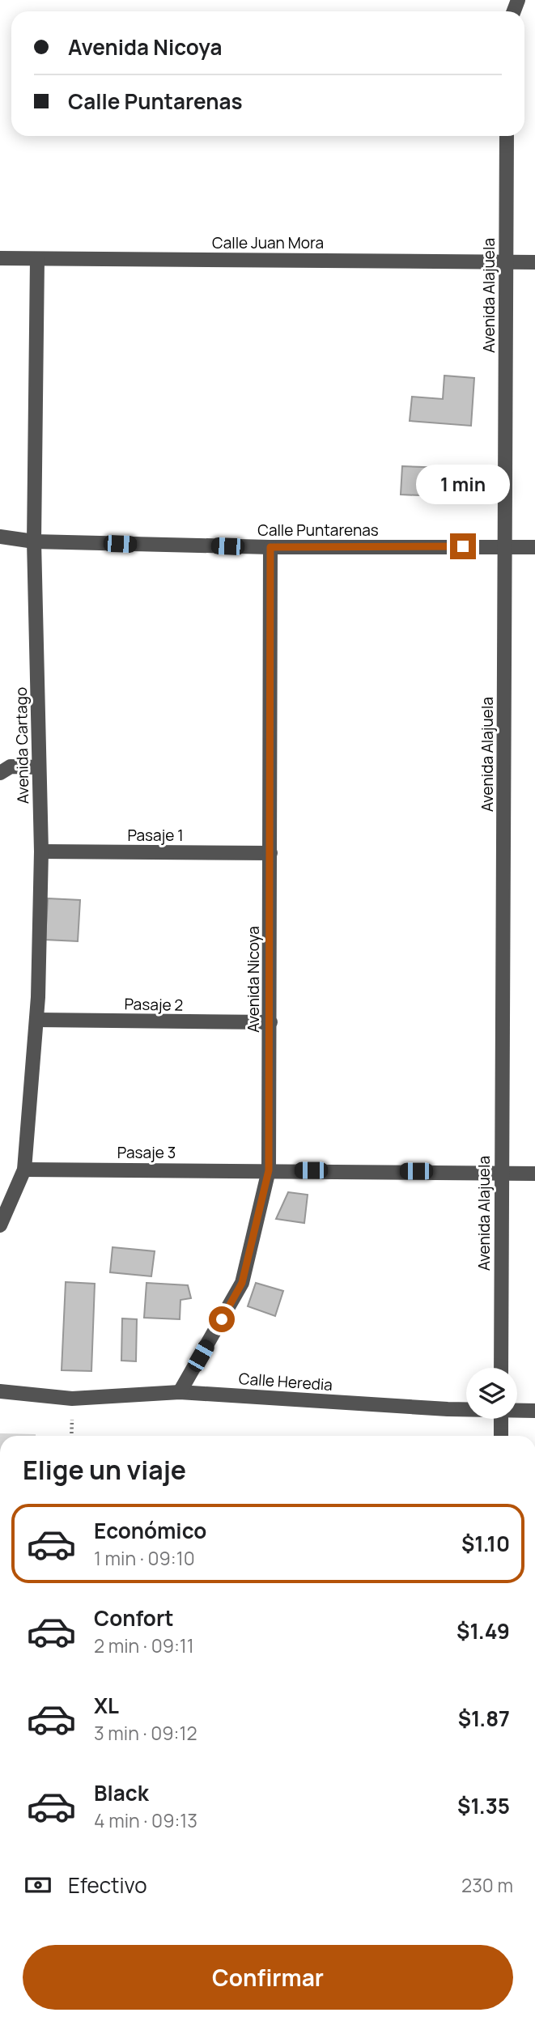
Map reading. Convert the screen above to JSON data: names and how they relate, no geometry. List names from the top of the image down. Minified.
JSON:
{"streets":{"street":["Calle Juan Mora","Avenida Alajuela","Calle Puntarenas","Avenida Cartago","Pasaje 1","Avenida Nicoya","Pasaje 2","Pasaje 3","Calle Heredia"]},"crossings":[["Calle Juan Mora","Avenida Alajuela"],["Calle Juan Mora","Avenida Cartago"],["Avenida Alajuela","Calle Puntarenas"],["Avenida Alajuela","Pasaje 3"],["Calle Puntarenas","Avenida Cartago"],["Calle Puntarenas","Avenida Nicoya"],["Avenida Cartago","Pasaje 1"],["Avenida Cartago","Pasaje 2"],["Avenida Cartago","Pasaje 3"],["Pasaje 1","Avenida Nicoya"],["Avenida Nicoya","Pasaje 2"],["Avenida Nicoya","Pasaje 3"],["Avenida Nicoya","Calle Heredia"]],"page":{"banner":["Avenida Nicoya","Calle Puntarenas"],"bubble":"1 min","heading":"Elige un viaje","list":[{"name":"Económico","note":"1 min · 09:10","value":"$1.10"},{"name":"Confort","note":"2 min · 09:11","value":"$1.49"},{"name":"XL","note":"3 min · 09:12","value":"$1.87"},{"name":"Black","note":"4 min · 09:13","value":"$1.35"}],"pay":["Efectivo","230 m"],"buttons":"Confirmar"}}
